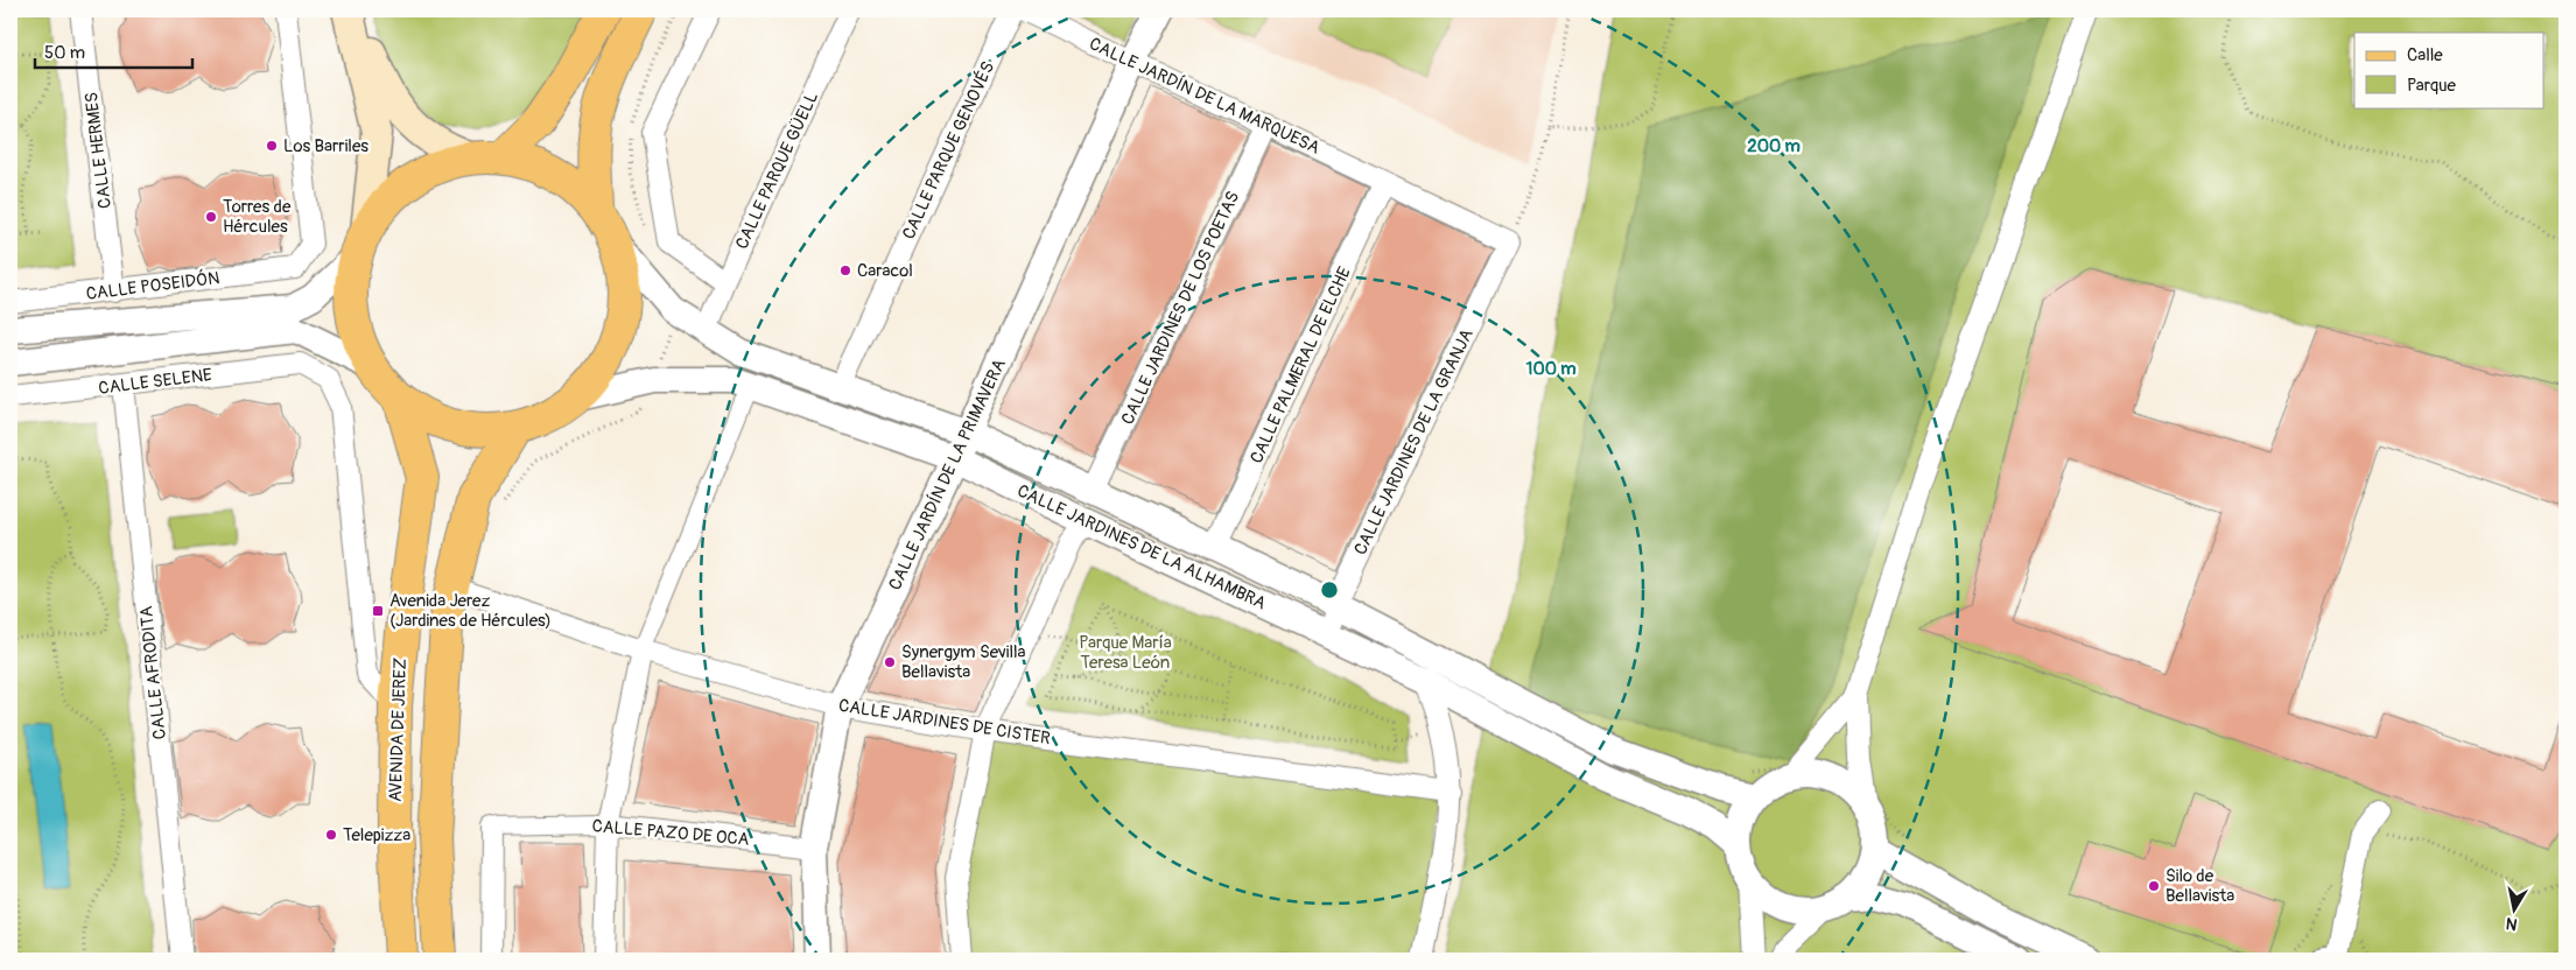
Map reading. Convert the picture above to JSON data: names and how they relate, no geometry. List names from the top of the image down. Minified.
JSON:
{"streets":{"main road":["AVENIDA DE JEREZ"],"street":["CALLE JARDÍN DE LA MARQUESA","CALLE HERMES","CALLE PARQUE GENOVÉS","CALLE PARQUE GÜELL","CALLE POSEIDÓN","CALLE JARDINES DE LOS POETAS","CALLE PALMERAL DE ELCHE","CALLE SELENE","CALLE JARDINES DE LA GRANJA","CALLE JARDÍN DE LA PRIMAVERA","CALLE JARDINES DE LA ALHAMBRA","CALLE AFRODITA","CALLE JARDINES DE CISTER","CALLE PAZO DE OCA"]},"crossings":[["CALLE JARDÍN DE LA MARQUESA","CALLE JARDINES DE LOS POETAS"],["CALLE JARDÍN DE LA MARQUESA","CALLE PALMERAL DE ELCHE"],["CALLE JARDÍN DE LA MARQUESA","CALLE JARDINES DE LA GRANJA"],["CALLE JARDÍN DE LA MARQUESA","CALLE JARDÍN DE LA PRIMAVERA"],["CALLE HERMES","CALLE POSEIDÓN"],["CALLE PARQUE GENOVÉS","CALLE JARDINES DE LA ALHAMBRA"],["CALLE PARQUE GÜELL","CALLE JARDINES DE LA ALHAMBRA"],["CALLE JARDINES DE LOS POETAS","CALLE JARDINES DE LA ALHAMBRA"],["CALLE PALMERAL DE ELCHE","CALLE JARDINES DE LA ALHAMBRA"],["CALLE SELENE","CALLE AFRODITA"],["CALLE SELENE","AVENIDA DE JEREZ"],["CALLE JARDINES DE LA GRANJA","CALLE JARDINES DE LA ALHAMBRA"],["CALLE JARDÍN DE LA PRIMAVERA","CALLE JARDINES DE LA ALHAMBRA"],["CALLE JARDÍN DE LA PRIMAVERA","CALLE JARDINES DE CISTER"],["CALLE JARDÍN DE LA PRIMAVERA","CALLE PAZO DE OCA"]],"parks":["Parque María Teresa León"],"places":{"other":["Los Barriles","Torres de Hércules","Caracol","Synergym Sevilla Bellavista","Telepizza","Silo de Bellavista"],"transit":["Avenida Jerez (Jardines de Hércules)"]},"legend":["Calle","Parque"],"scale_bar":"50 m","north":"bottom","rings":["200 m","100 m"]}
